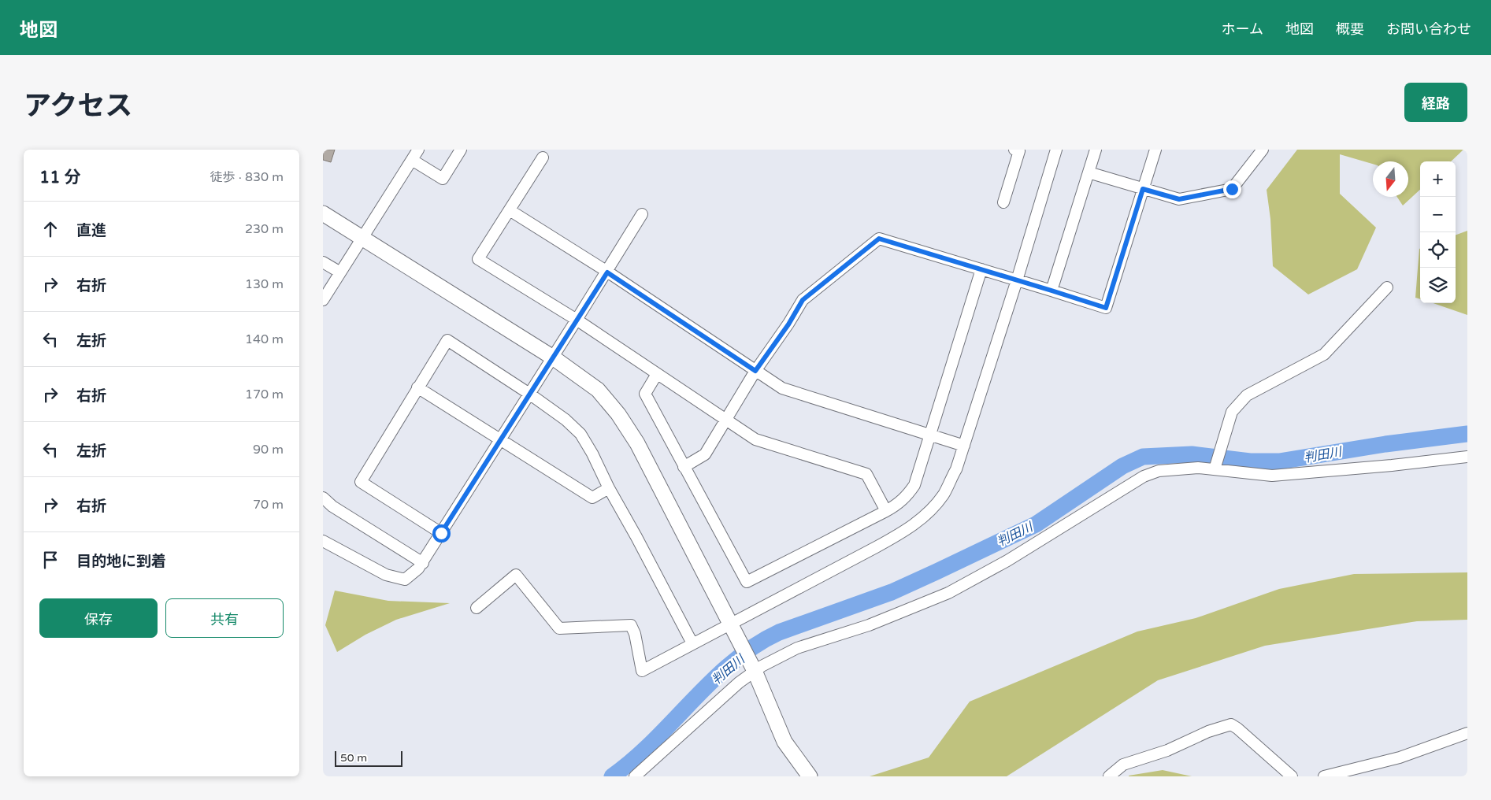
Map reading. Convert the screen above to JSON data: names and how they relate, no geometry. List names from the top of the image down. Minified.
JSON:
{"water":["判田川"],"scale_bar":"50 m","north":"bottom","page":{"header":"地図","nav":["ホーム","地図","概要","お問い合わせ"],"title":"アクセス","buttons":["経路",["保存","共有"]],"heading":["11 分","徒歩 · 830 m"],"map_buttons":["+","−"],"list":[["直進","230 m"],["右折","130 m"],["左折","140 m"],["右折","170 m"],["左折","90 m"],["右折","70 m"],"目的地に到着"],"scale":"50 m"}}
